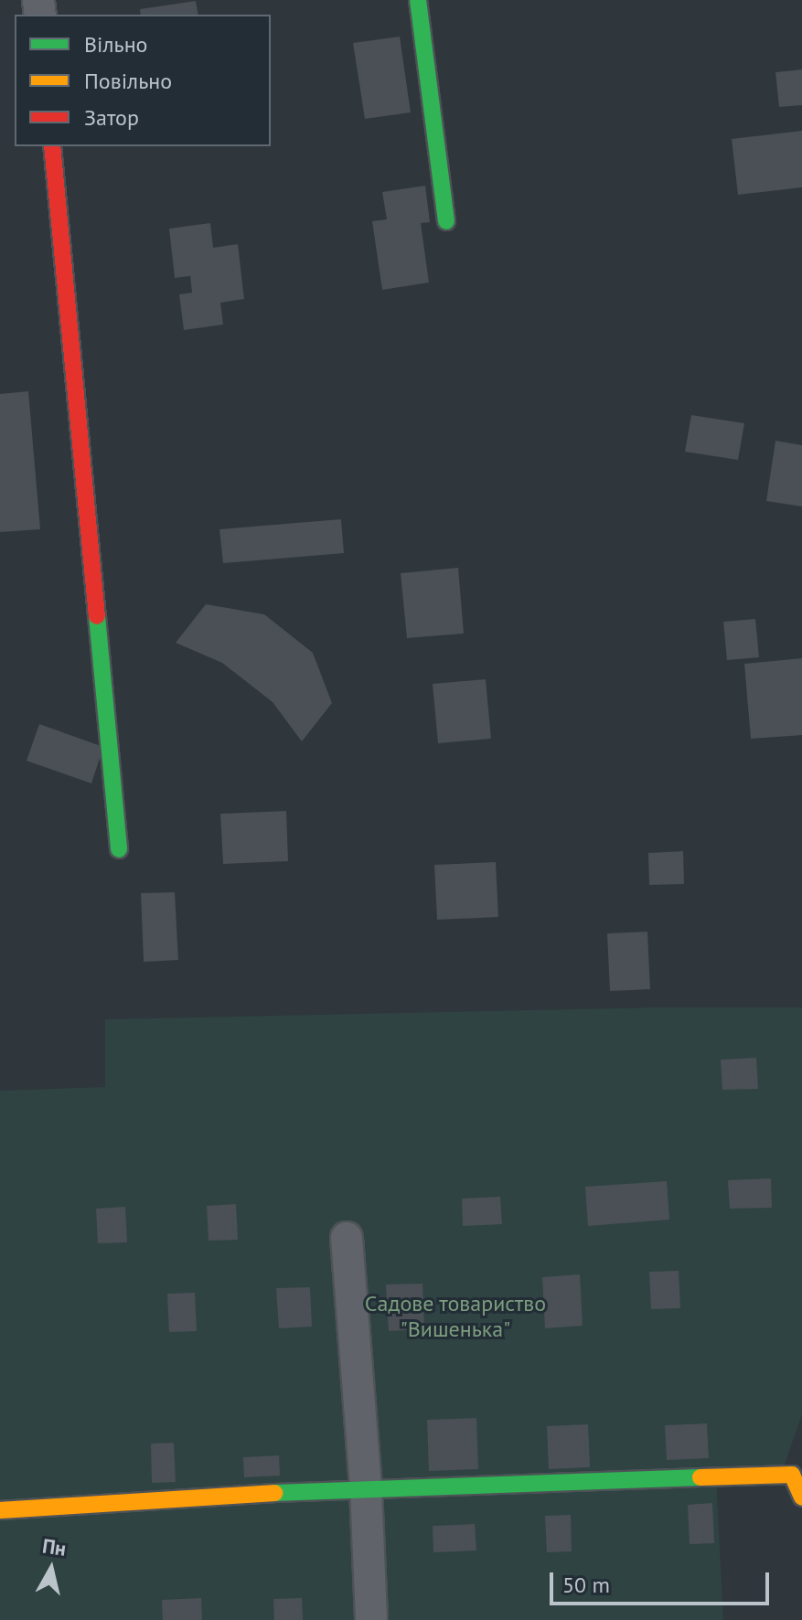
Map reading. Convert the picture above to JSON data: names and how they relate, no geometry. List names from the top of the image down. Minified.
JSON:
{"parks":["Садове товариство \"Вишенька\""],"legend":["Вільно","Повільно","Затор"],"scale_bar":"50 m","north":"top"}
